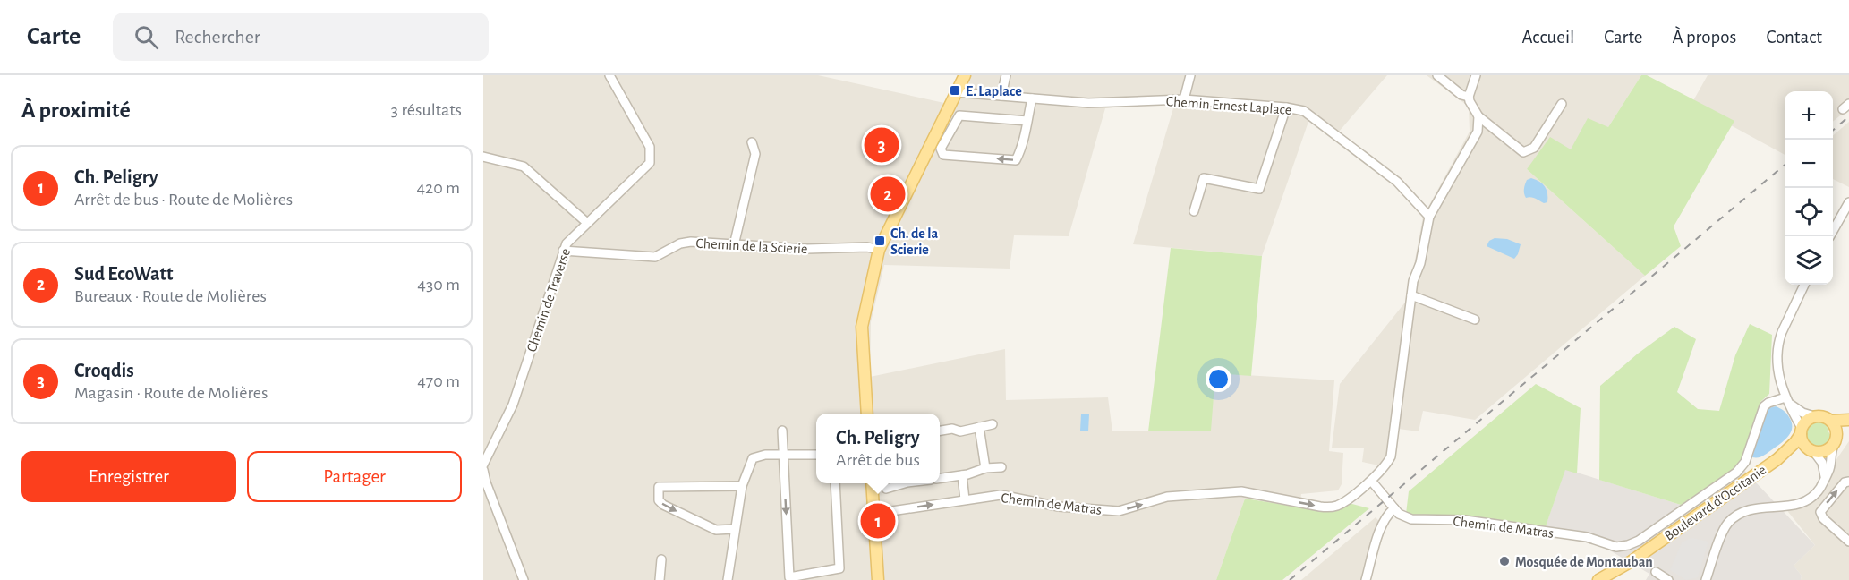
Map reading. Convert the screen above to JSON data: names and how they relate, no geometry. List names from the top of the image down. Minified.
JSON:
{"streets":{"main road":["Boulevard d'Occitanie"],"street":["Chemin Ernest Laplace","Chemin de la Scierie","Chemin de Traverse","Chemin de Matras"]},"crossings":[["Chemin de la Scierie","Chemin de Traverse"]],"one_way":["Chemin de Matras"],"places":{"transit":["E. Laplace","Ch. de la Scierie"],"other":["Mosquée de Montauban"]},"page":{"header":"Carte","search":"Rechercher","nav":["Accueil","Carte","À propos","Contact"],"heading":["À proximité","3 résultats"],"map_buttons":["+","−"],"pins":["3","2","1"],"list":[{"mark":"1","name":"Ch. Peligry","note":"Arrêt de bus · Route de Molières","value":"420 m"},{"mark":"2","name":"Sud EcoWatt","note":"Bureaux · Route de Molières","value":"430 m"},{"mark":"3","name":"Croqdis","note":"Magasin · Route de Molières","value":"470 m"}],"popup":["Ch. Peligry","Arrêt de bus"],"buttons":["Enregistrer","Partager"]}}
